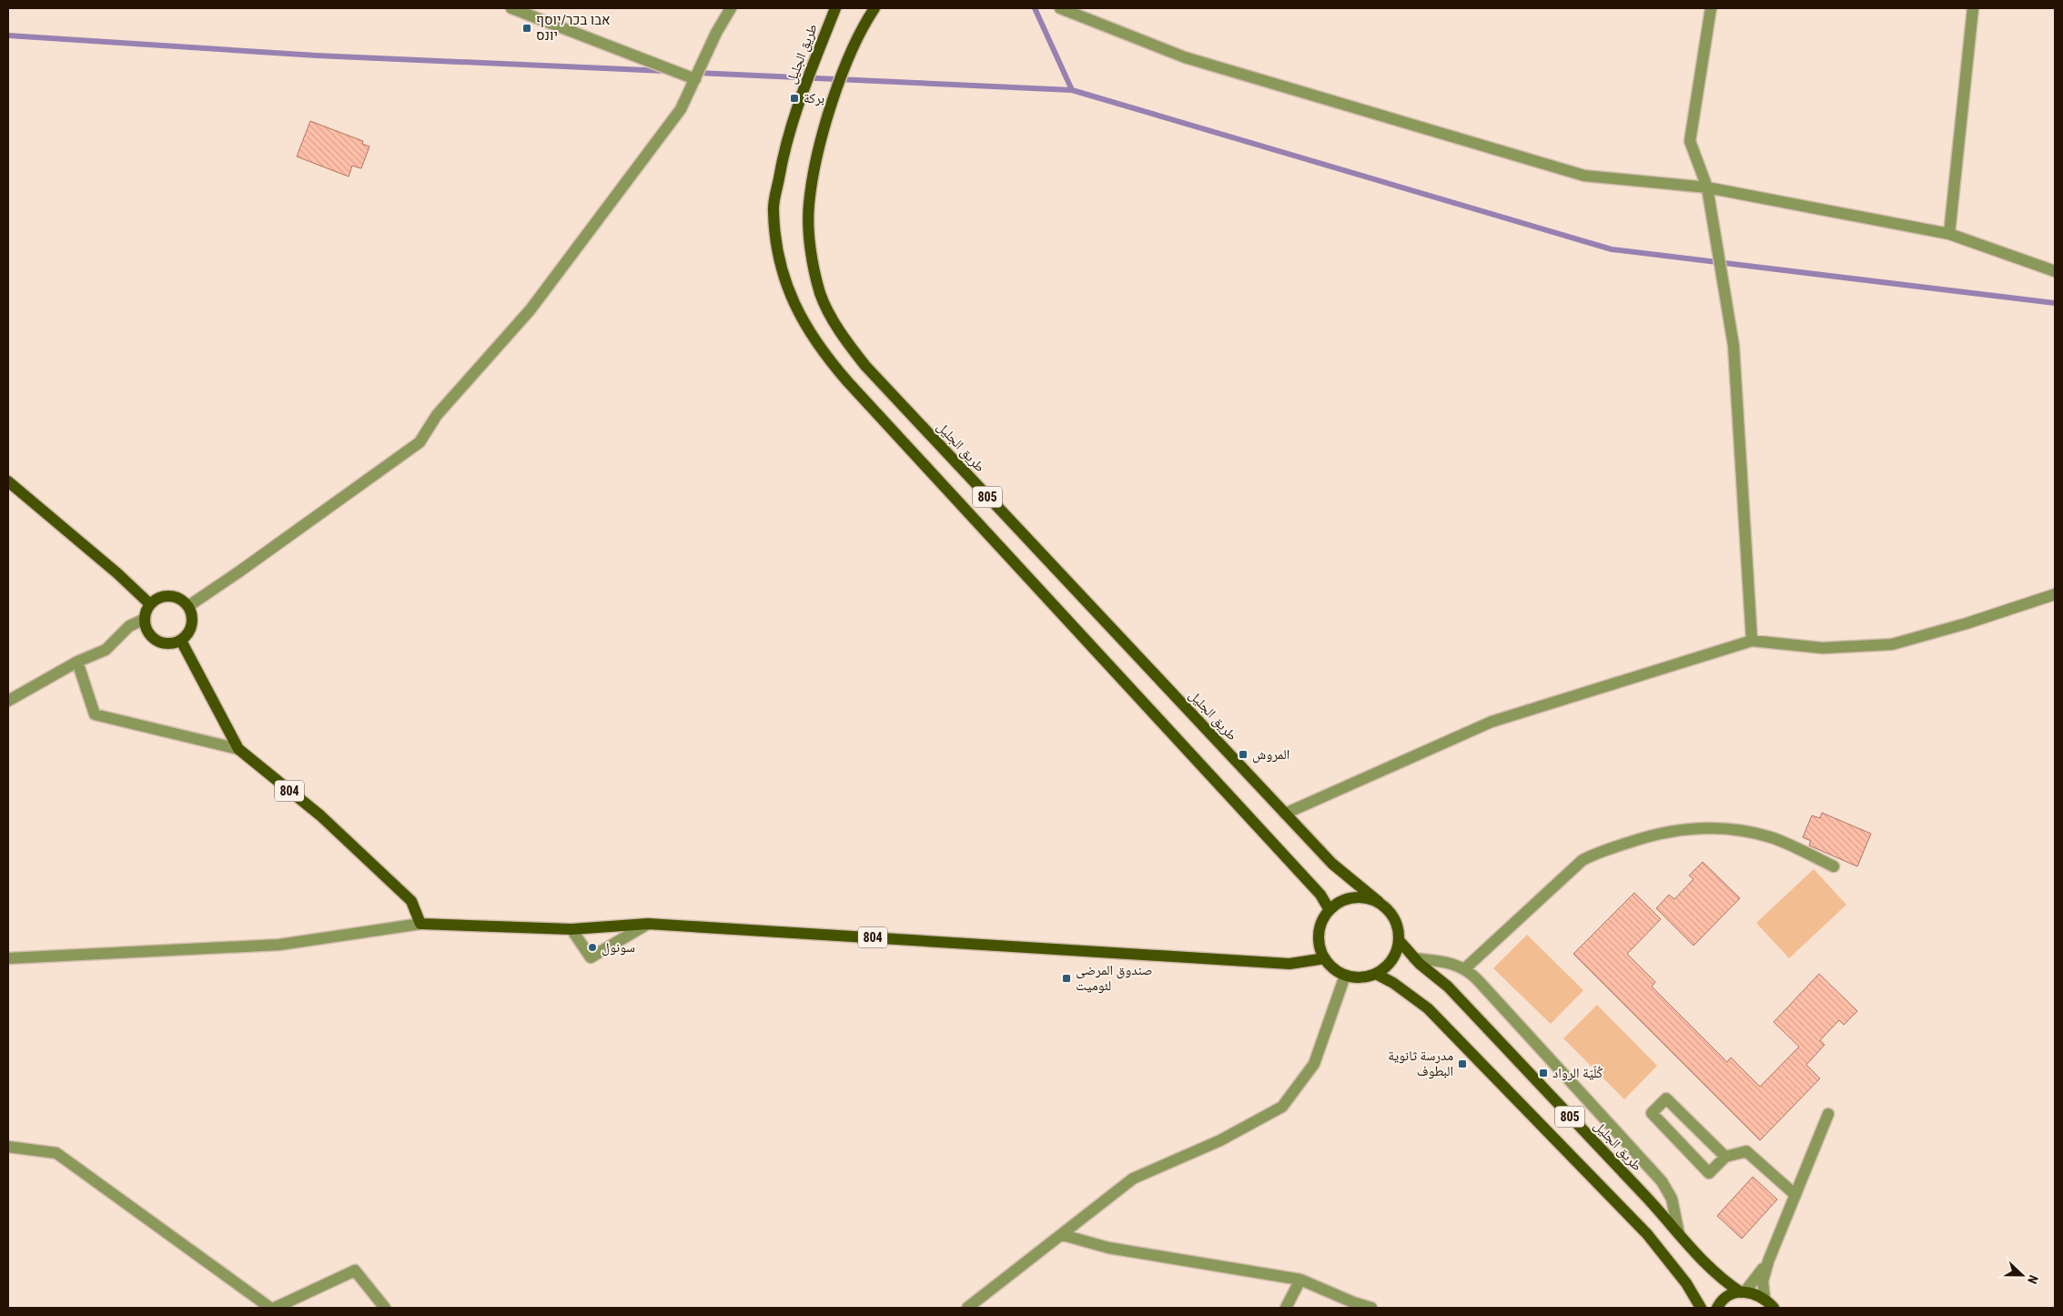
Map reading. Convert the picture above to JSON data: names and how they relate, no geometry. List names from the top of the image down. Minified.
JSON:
{"streets":{"main road":["طريق الجليل","805","804"]},"crossings":[["طريق الجليل","805"],["طريق الجليل","804"],["805","804"]],"places":{"transit":["אבו בכר/יוסף יונס","بركة","المروش","صندوق المرضى لئوميت","مدرسة ثانوية البطوف","كُلّيّة الرواد"],"other":["سونول"]},"north":"right"}
